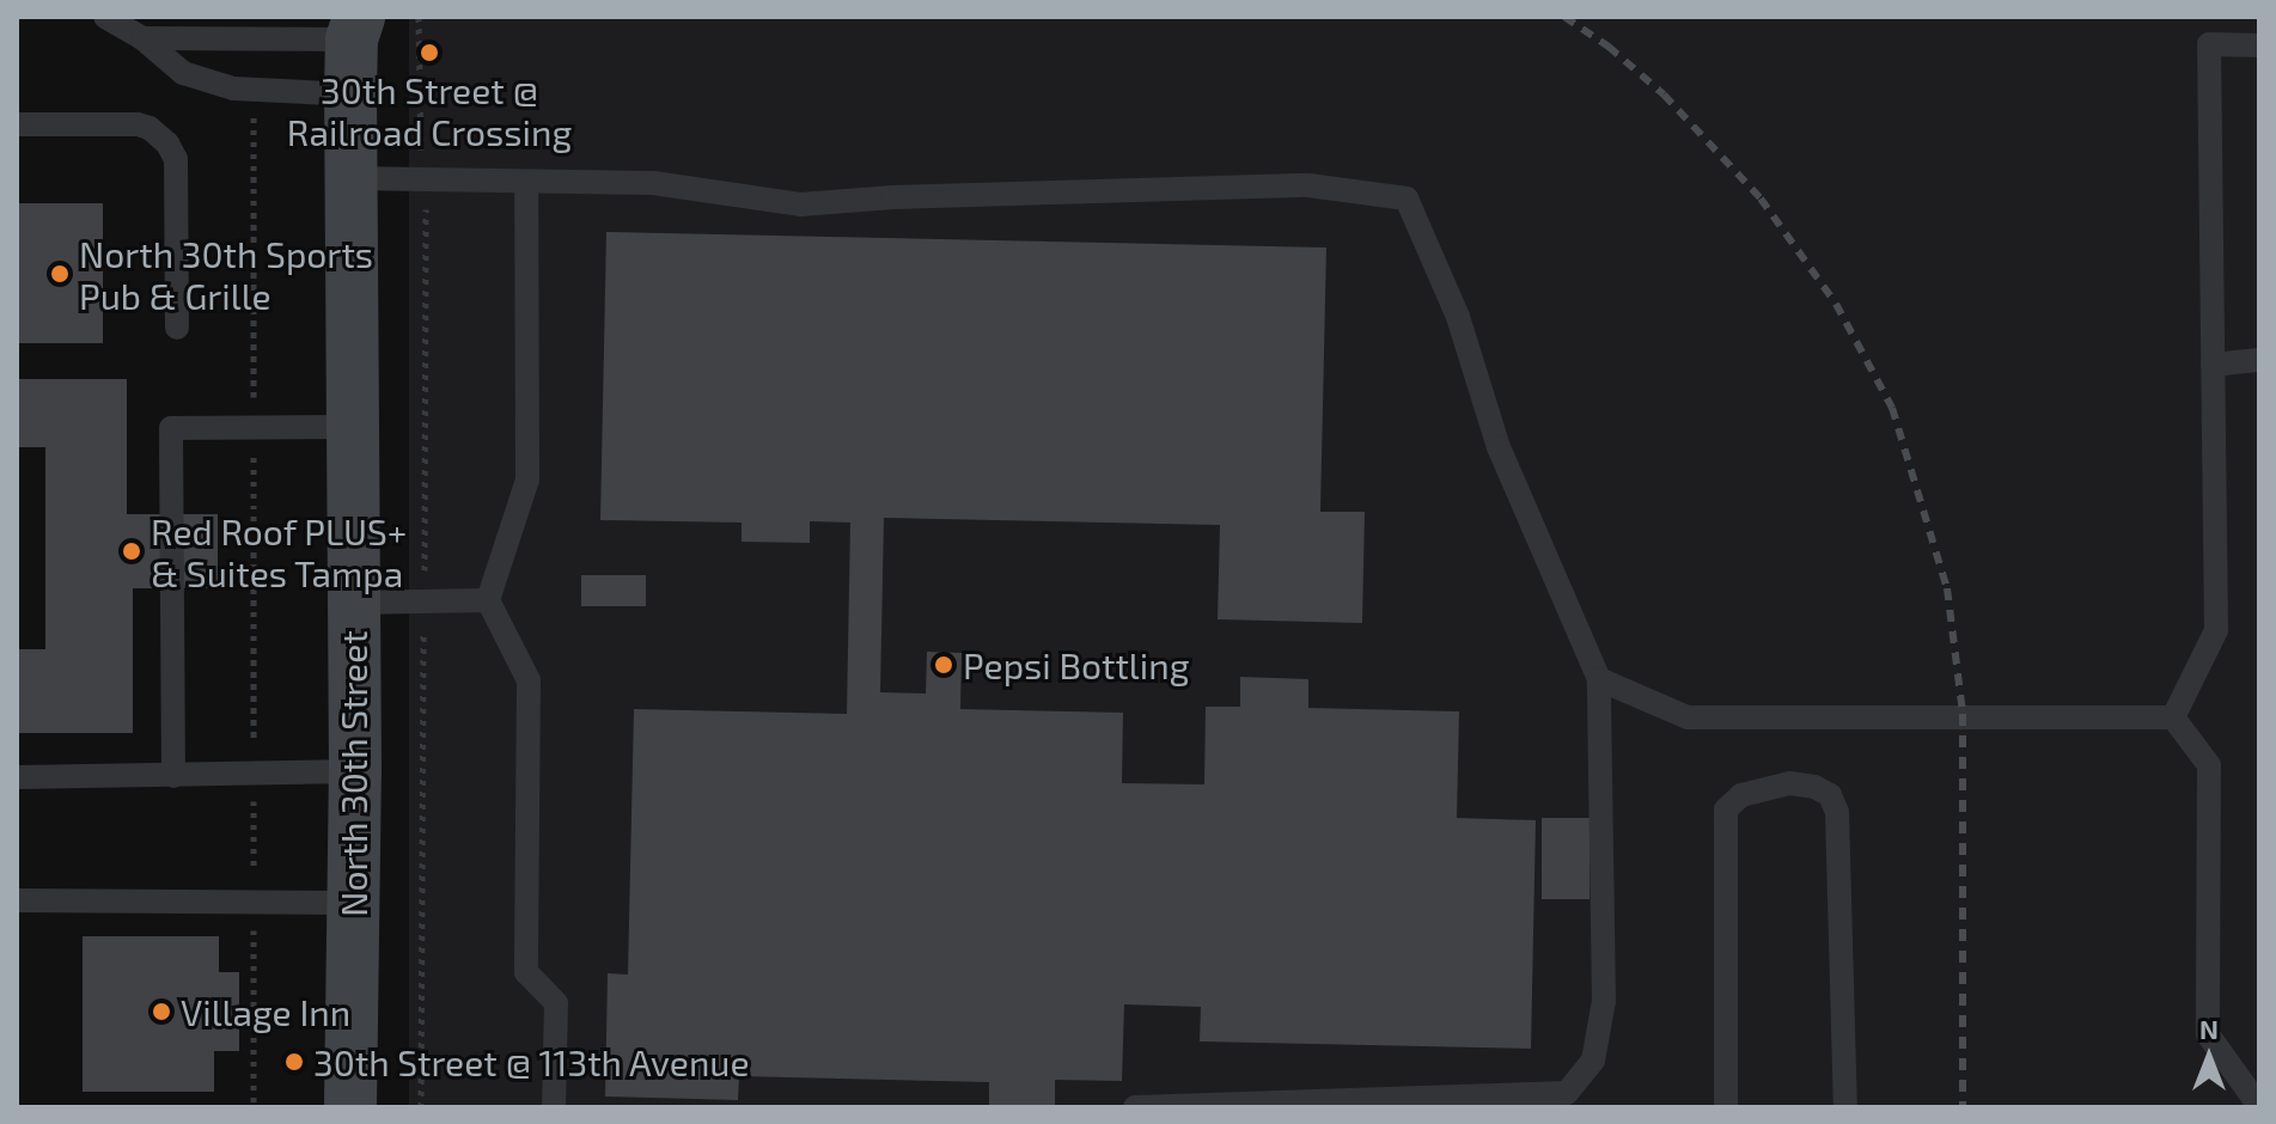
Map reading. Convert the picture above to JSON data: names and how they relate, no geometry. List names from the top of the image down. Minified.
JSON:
{"streets":{"main road":["North 30th Street"]},"places":["30th Street @ Railroad Crossing","North 30th Sports Pub & Grille","Red Roof PLUS+ & Suites Tampa","Pepsi Bottling","Village Inn","30th Street @ 113th Avenue"],"north":"top"}
